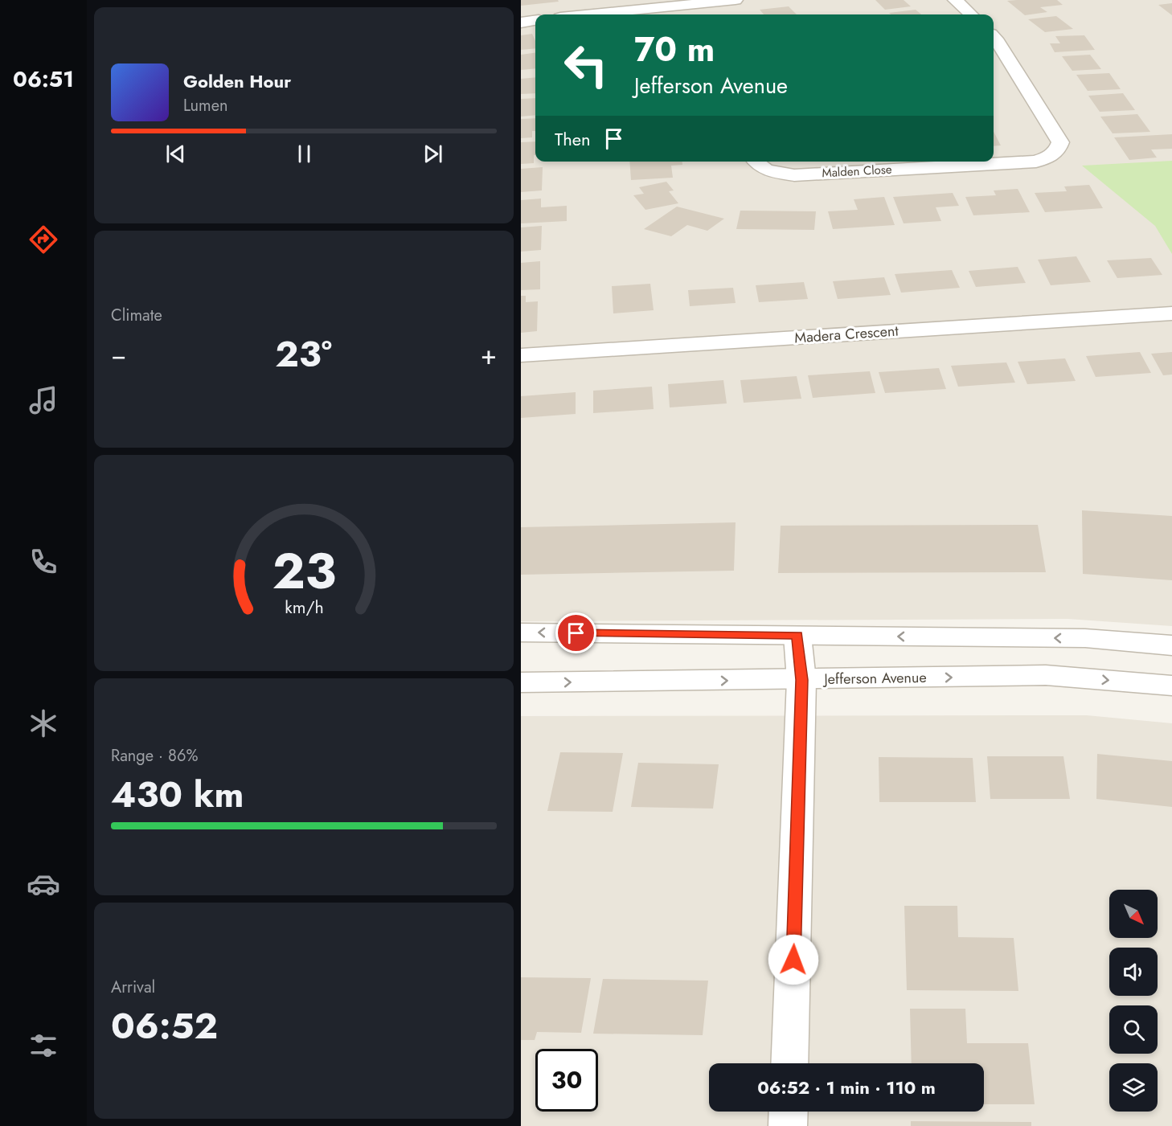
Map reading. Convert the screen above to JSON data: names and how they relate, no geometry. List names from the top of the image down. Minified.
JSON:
{"streets":{"street":["Malden Close","Madera Crescent","Jefferson Avenue"]},"north":"bottom right","page":{"tabs":"06:51","turn":["70 m","Jefferson Avenue"],"song":["Golden Hour","Lumen"],"then":"Then","tile":["Climate",["Range · 86%","430 km"],["Arrival","06:52"]],"heat":["−","23°","+"],"limit":"30","trip":"06:52 · 1 min · 110 m","gauge":["23","km/h"]}}
